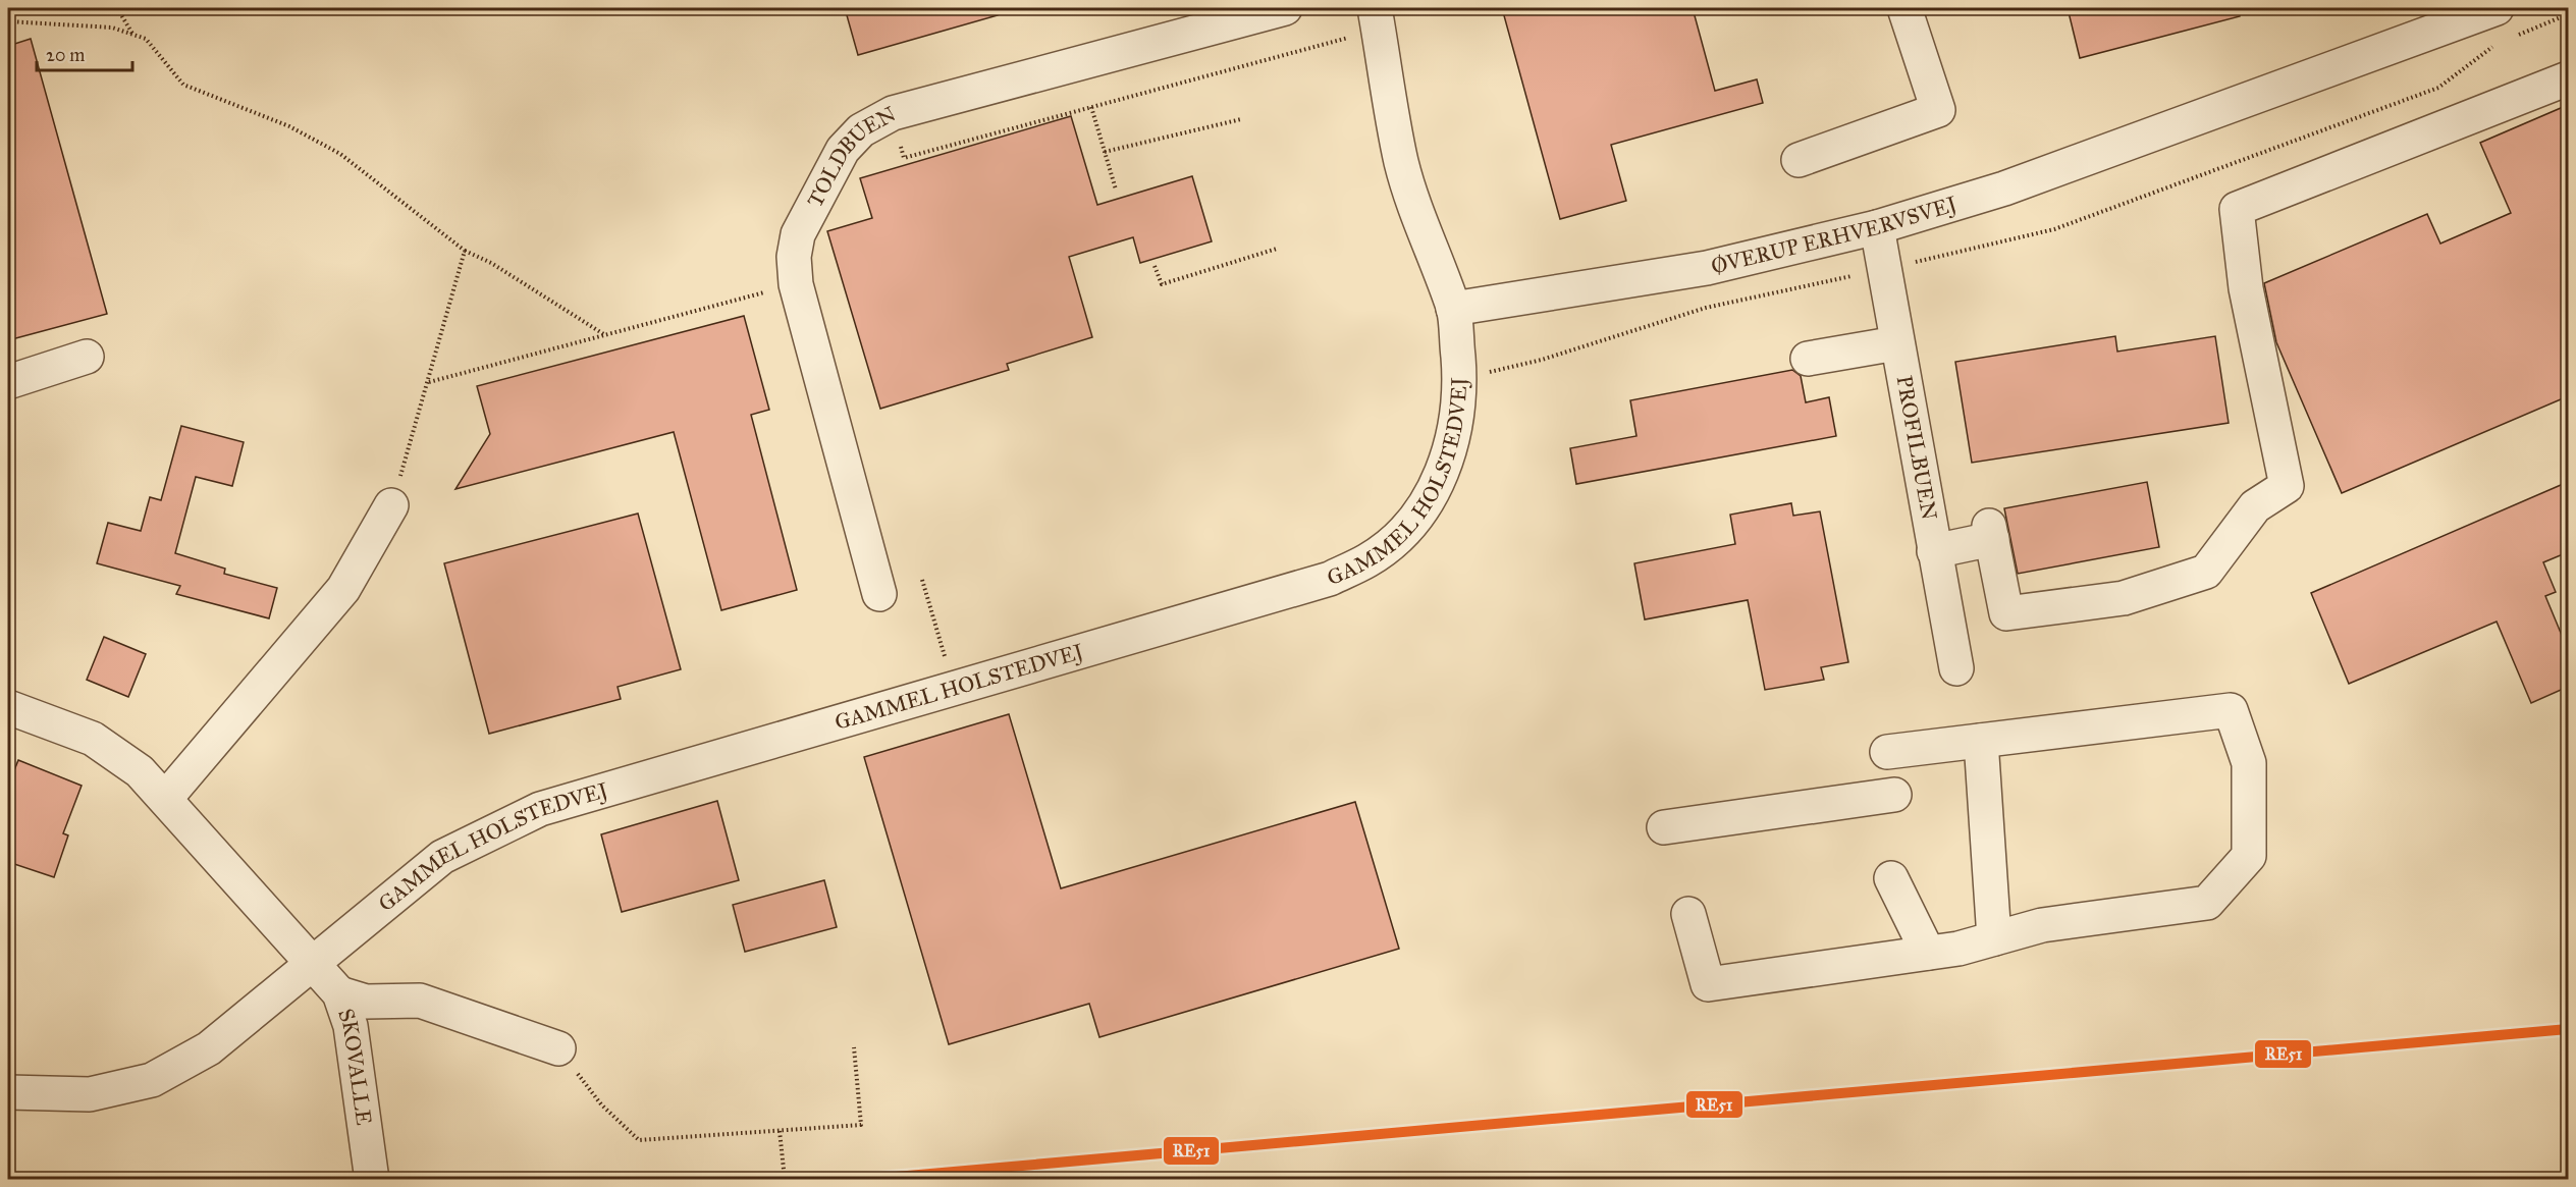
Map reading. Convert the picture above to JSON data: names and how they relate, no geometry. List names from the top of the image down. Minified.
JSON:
{"streets":{"street":["TOLDBUEN","ØVERUP ERHVERVSVEJ","PROFILBUEN","GAMMEL HOLSTEDVEJ","SKOVALLE"]},"crossings":[["ØVERUP ERHVERVSVEJ","PROFILBUEN"],["ØVERUP ERHVERVSVEJ","GAMMEL HOLSTEDVEJ"],["GAMMEL HOLSTEDVEJ","SKOVALLE"]],"lines":["transit line RE51"],"scale_bar":"20 m"}
